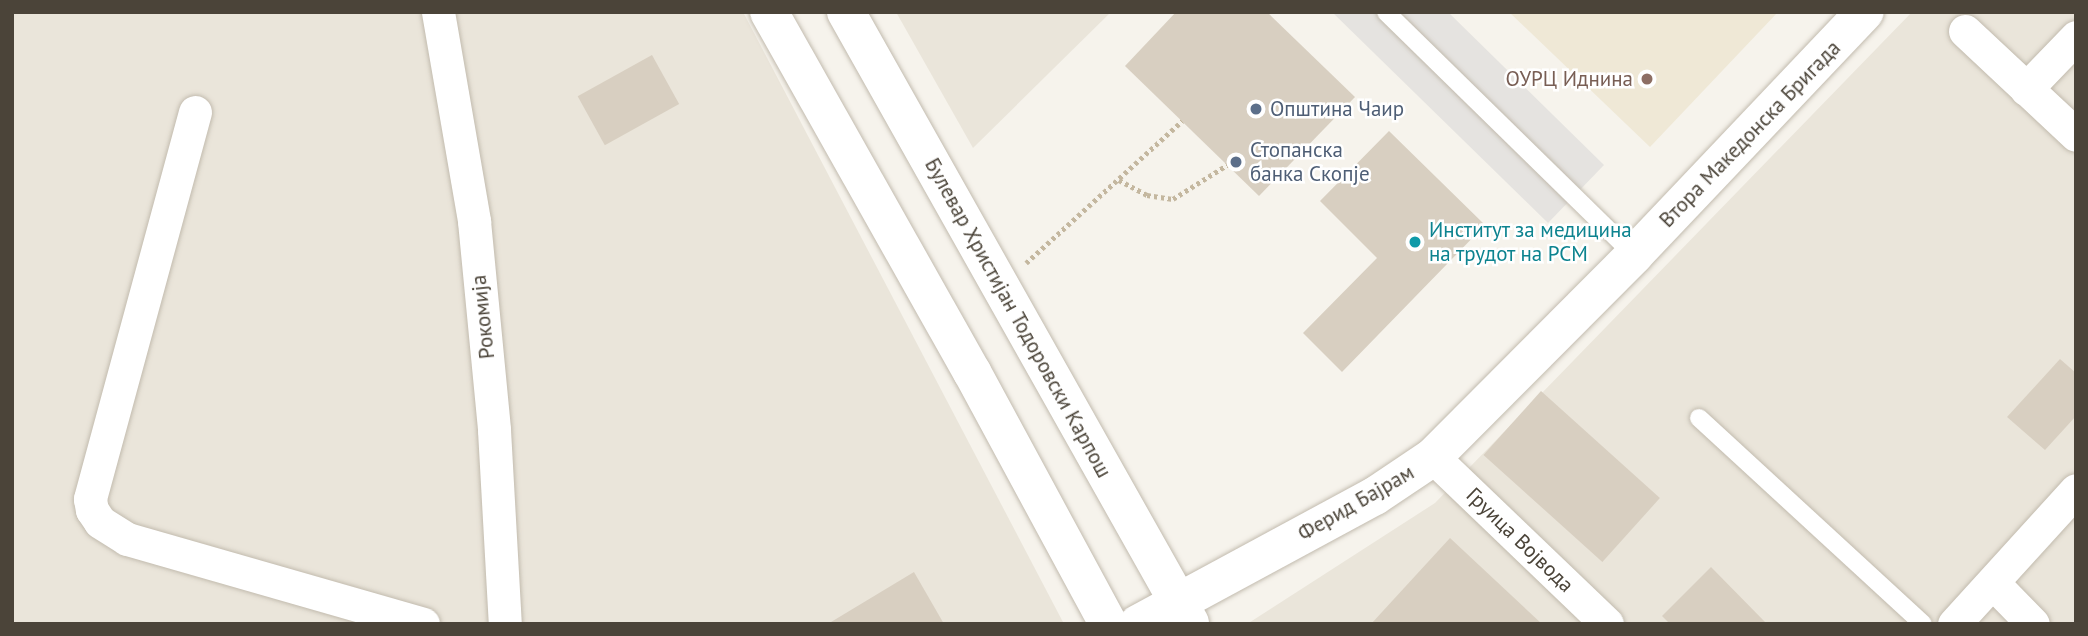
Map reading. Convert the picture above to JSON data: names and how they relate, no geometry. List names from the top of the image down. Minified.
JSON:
{"streets":{"street":["Втора Македонска Бригада","Рокомија","Булевар Христијан Тодоровски Карпош","Ферид Бајрам","Груица Војвода"]},"crossings":[["Втора Македонска Бригада","Ферид Бајрам"],["Булевар Христијан Тодоровски Карпош","Ферид Бајрам"],["Ферид Бајрам","Груица Војвода"]],"places":["ОУРЦ Иднина","Општина Чаир","Стопанска банка Скопје","Институт за медицина на трудот на РСМ"]}
